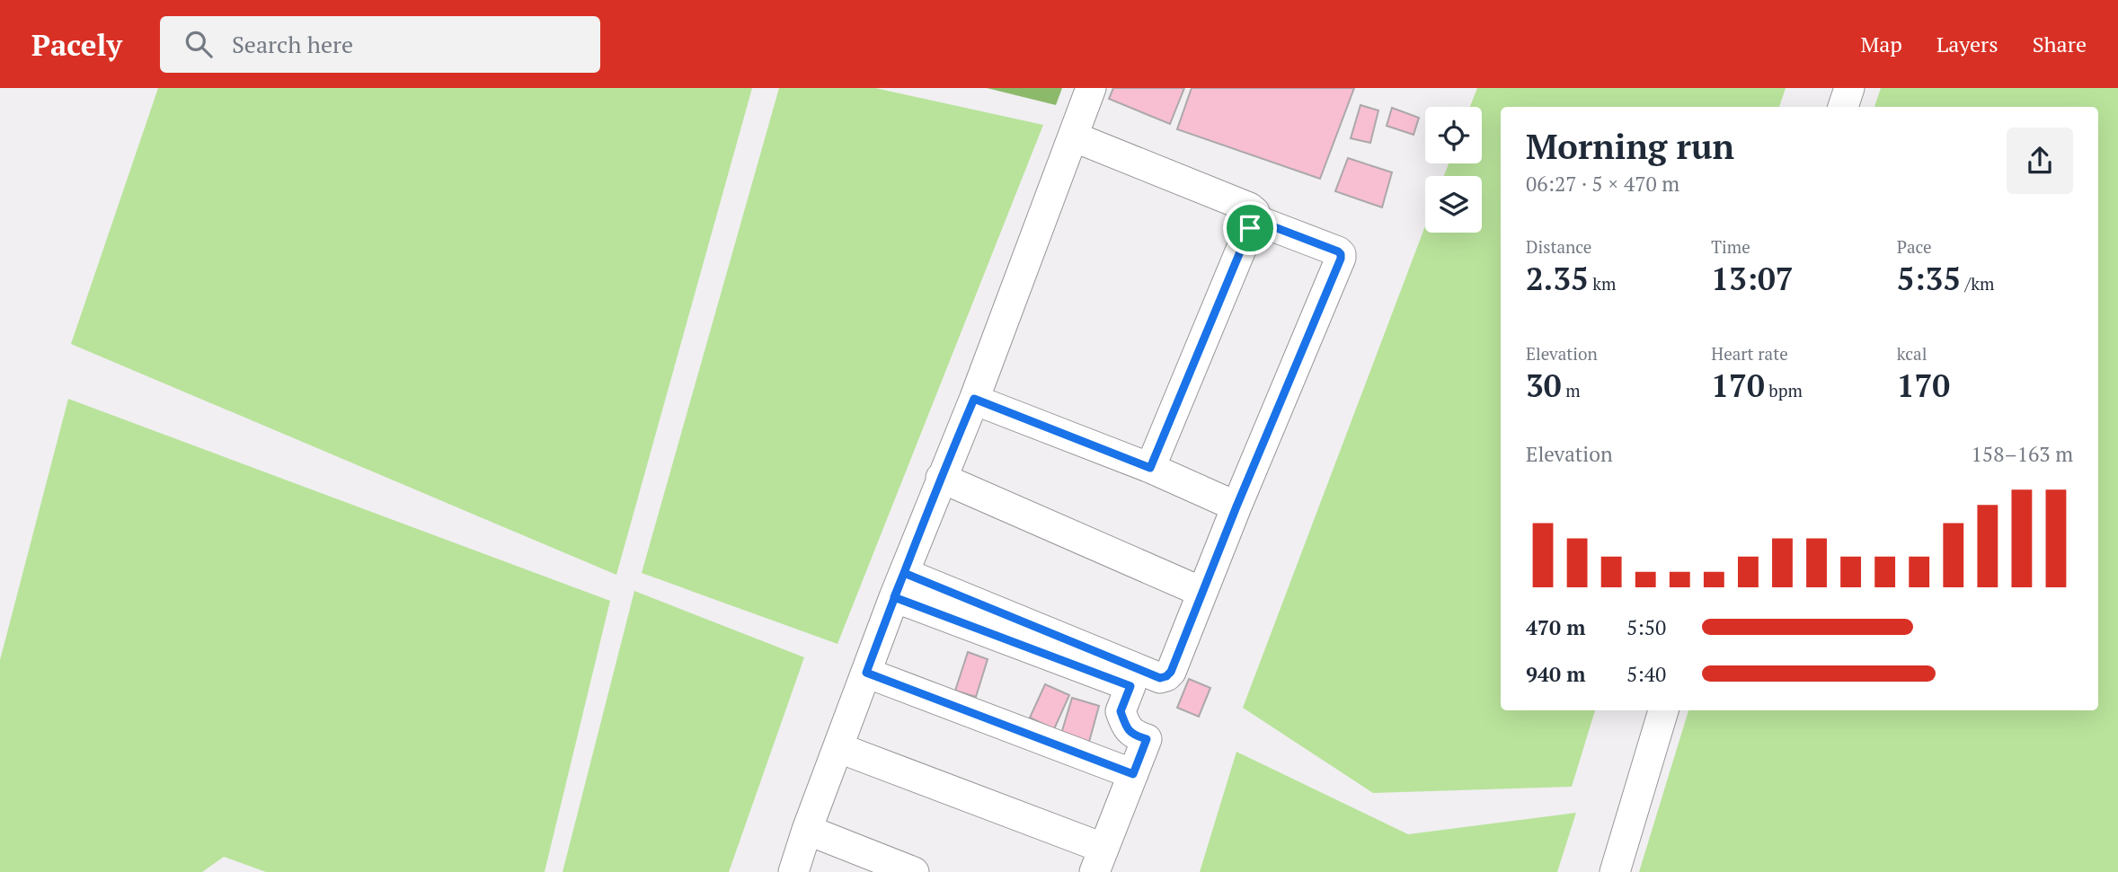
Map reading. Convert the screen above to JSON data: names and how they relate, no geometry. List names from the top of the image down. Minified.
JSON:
{"page":{"header":"Pacely","search":"Search here","nav":["Map","Layers","Share"],"heading":["Morning run","06:27 · 5 × 470 m"],"stats":[["Distance","2.35 km"],["Time","13:07"],["Pace","5:35 /km"],["Elevation","30 m"],["Heart rate","170 bpm"],["kcal","170"]],"chart":["Elevation","158–163 m"],"list":[{"name":"470 m","note":"5:50"},{"name":"940 m","note":"5:40"}]}}
